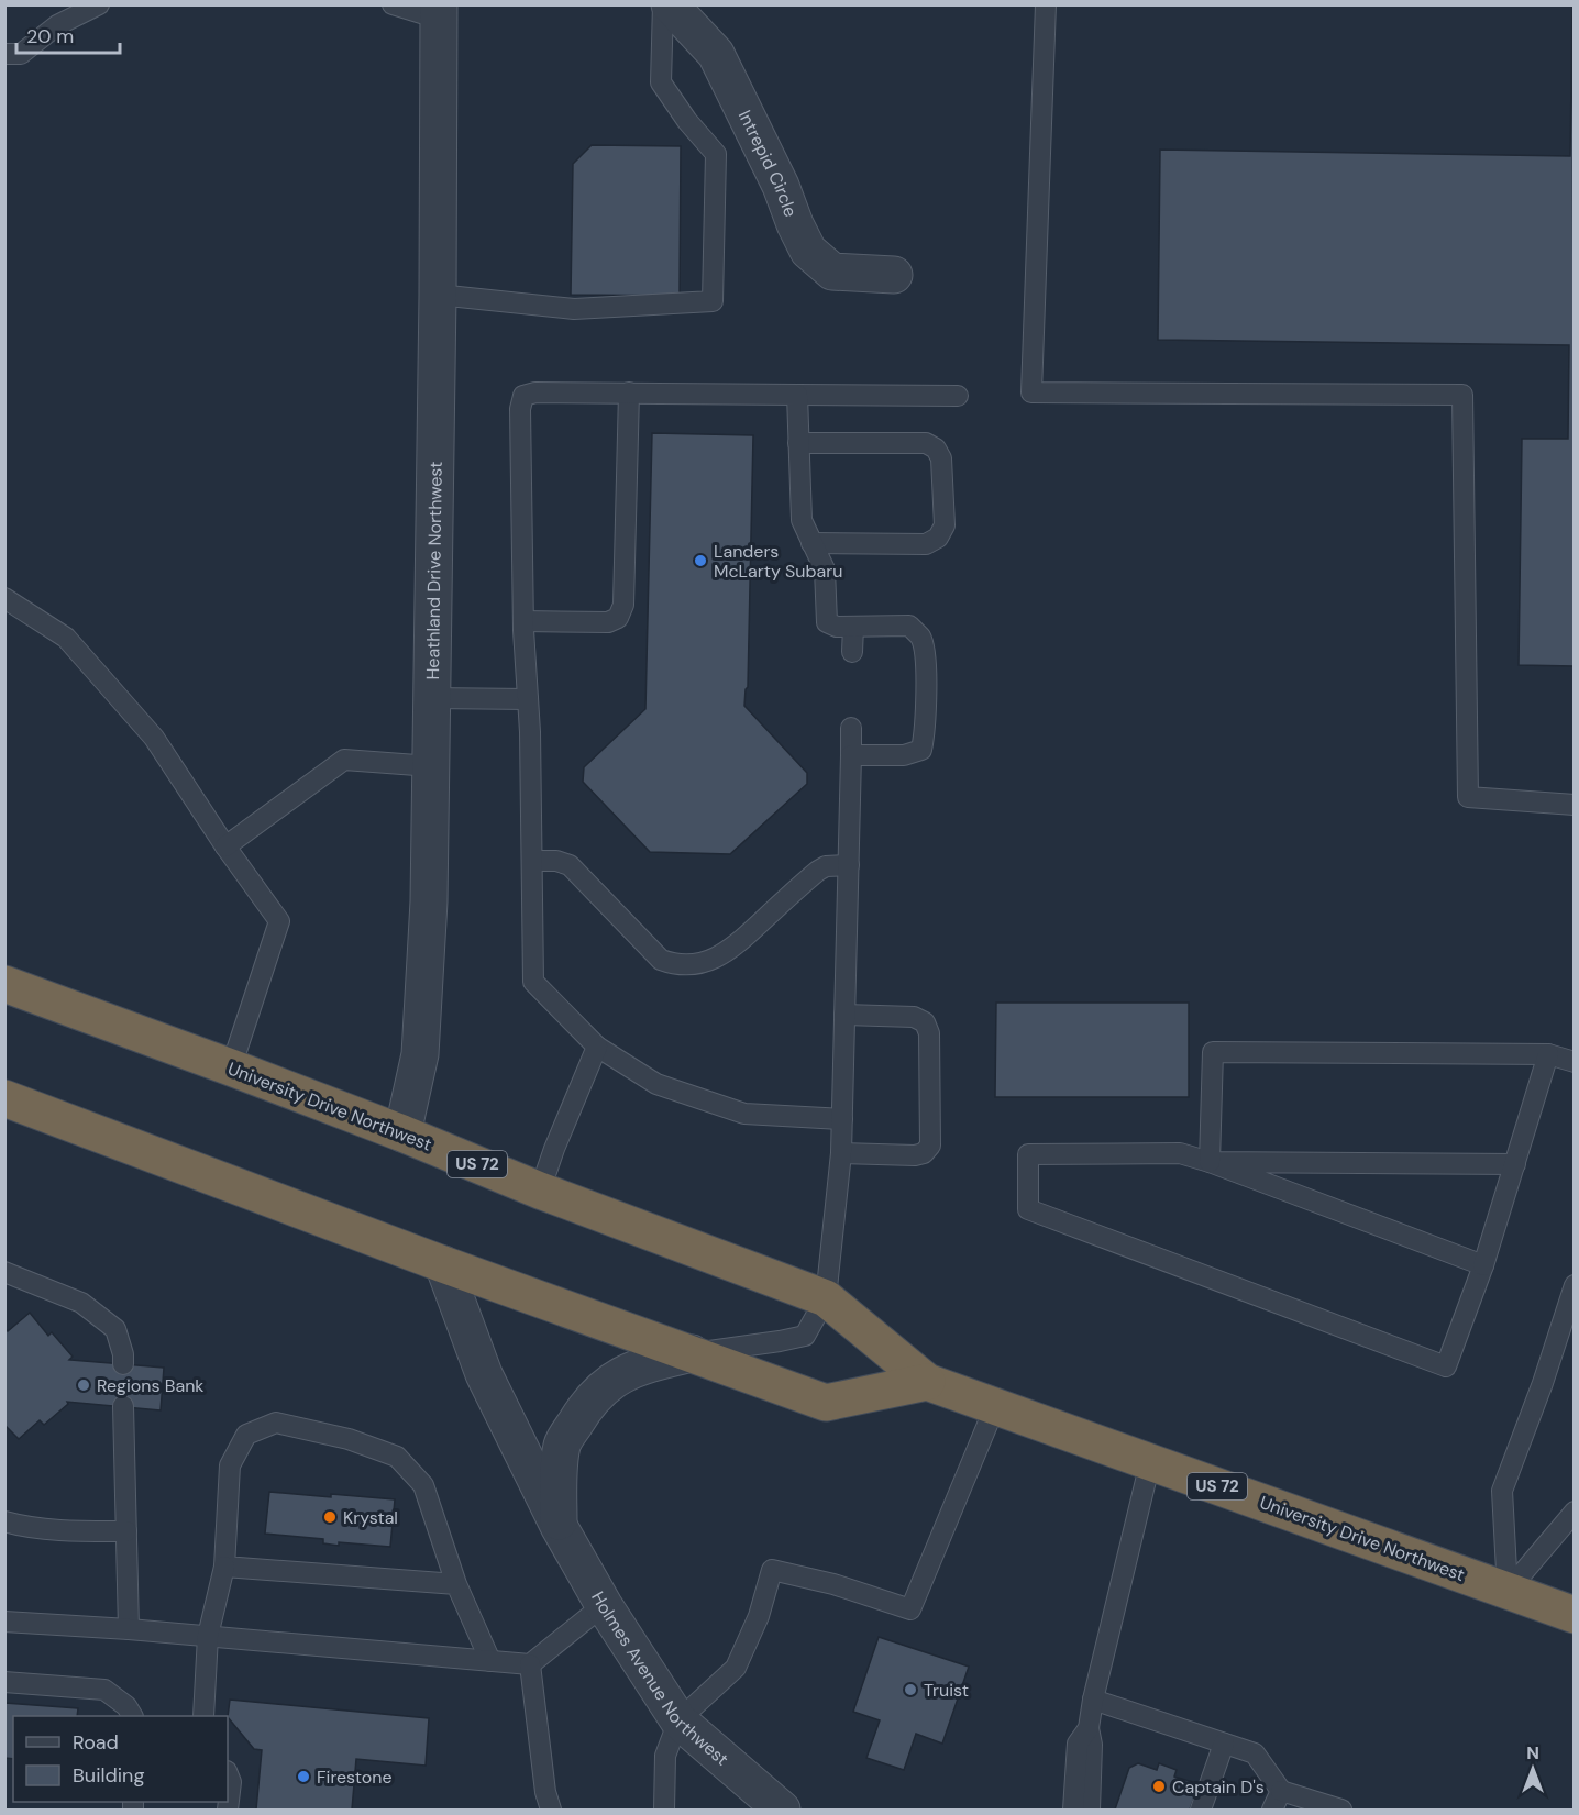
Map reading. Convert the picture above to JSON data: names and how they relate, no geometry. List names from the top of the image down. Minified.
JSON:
{"streets":{"highway":["University Drive Northwest","US 72"],"street":["Intrepid Circle","Heathland Drive Northwest","Holmes Avenue Northwest"]},"crossings":[["Heathland Drive Northwest","University Drive Northwest"]],"places":["Landers McLarty Subaru","Regions Bank","Krystal","Truist","Firestone","Captain D's"],"legend":["Road","Building"],"scale_bar":"20 m","north":"top"}
